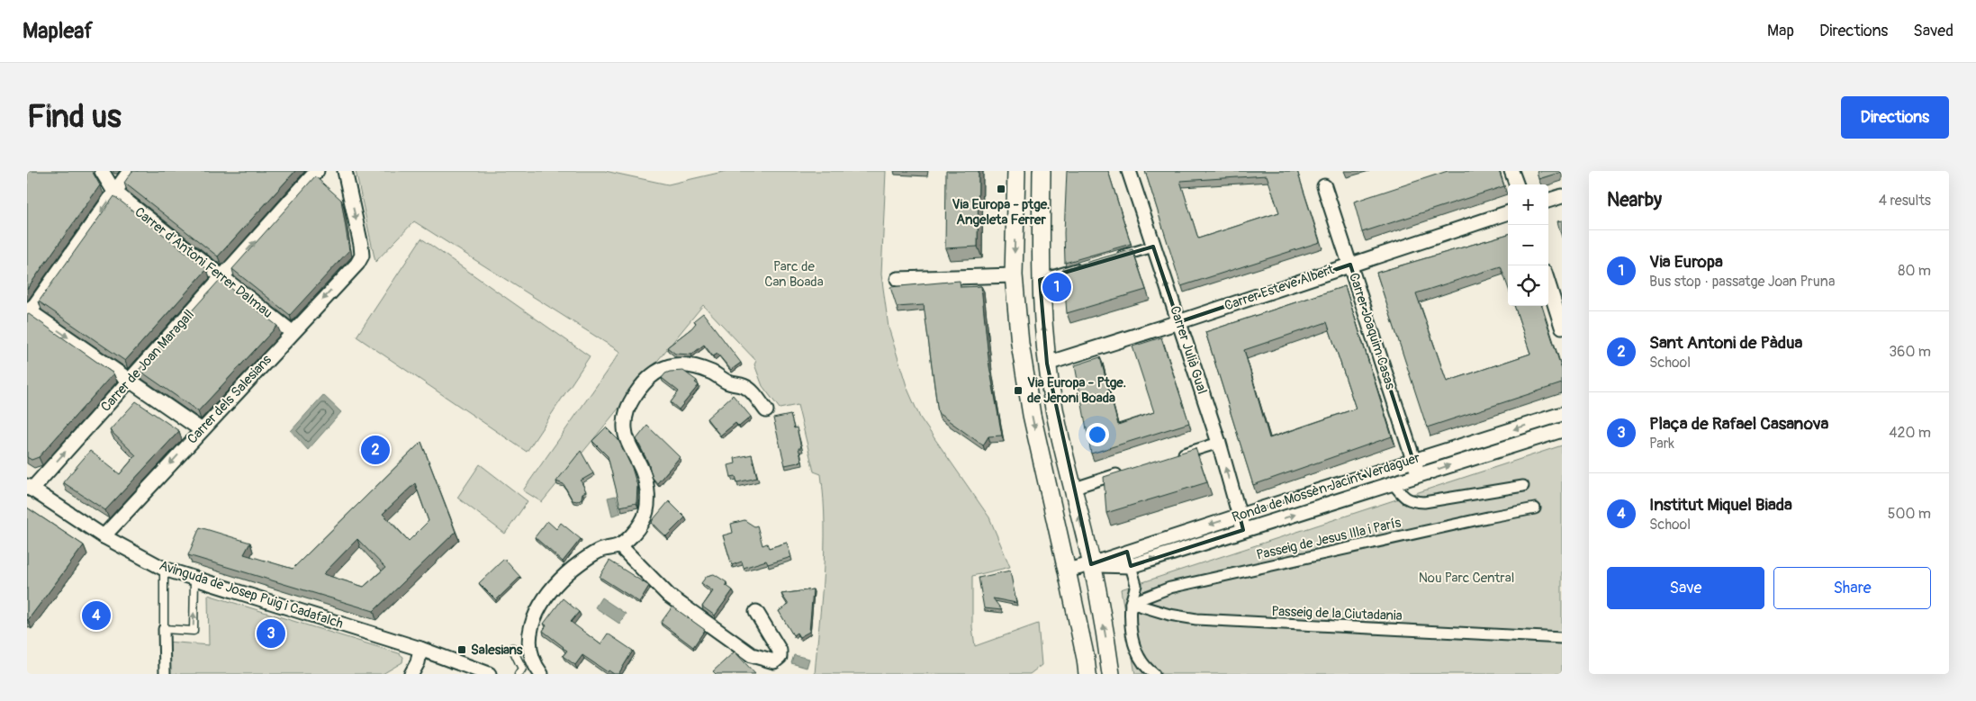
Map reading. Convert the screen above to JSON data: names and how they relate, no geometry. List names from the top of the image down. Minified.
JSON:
{"streets":{"street":["Carrer d'Antoni Ferrer Dalmau","Carrer Esteve Albert","Carrer Joaquim Casas","Carrer Julià Gual","Carrer de Joan Maragall","Carrer dels Salesians","Ronda de Mossèn Jacint Verdaguer","Passeig de Jesus Illa i París","Avinguda de Josep Puig i Cadafalch","Passeig de la Ciutadania"]},"crossings":[["Carrer d'Antoni Ferrer Dalmau","Carrer de Joan Maragall"],["Carrer d'Antoni Ferrer Dalmau","Carrer dels Salesians"],["Carrer Esteve Albert","Carrer Joaquim Casas"],["Carrer Esteve Albert","Carrer Julià Gual"],["Carrer Joaquim Casas","Ronda de Mossèn Jacint Verdaguer"],["Carrer Julià Gual","Ronda de Mossèn Jacint Verdaguer"],["Carrer de Joan Maragall","Avinguda de Josep Puig i Cadafalch"],["Carrer dels Salesians","Avinguda de Josep Puig i Cadafalch"],["Passeig de Jesus Illa i París","Passeig de la Ciutadania"]],"one_way":["Carrer Julià Gual","Carrer de Joan Maragall","Carrer dels Salesians"],"parks":["Parc de Can Boada","Nou Parc Central"],"places":{"transit":["Via Europa - ptge. Angeleta Ferrer","Via Europa - Ptge. de Jeroni Boada","Salesians"]},"page":{"header":"Mapleaf","nav":["Map","Directions","Saved"],"buttons":["Directions",["Save","Share"]],"title":"Find us","heading":["Nearby","4 results"],"map_buttons":["+","−"],"list":[{"mark":"1","name":"Via Europa","note":"Bus stop · passatge Joan Pruna","value":"80 m"},{"mark":"2","name":"Sant Antoni de Pàdua","note":"School","value":"360 m"},{"mark":"3","name":"Plaça de Rafael Casanova","note":"Park","value":"420 m"},{"mark":"4","name":"Institut Miquel Biada","note":"School","value":"500 m"}],"pins":["1","2","4","3"]}}
